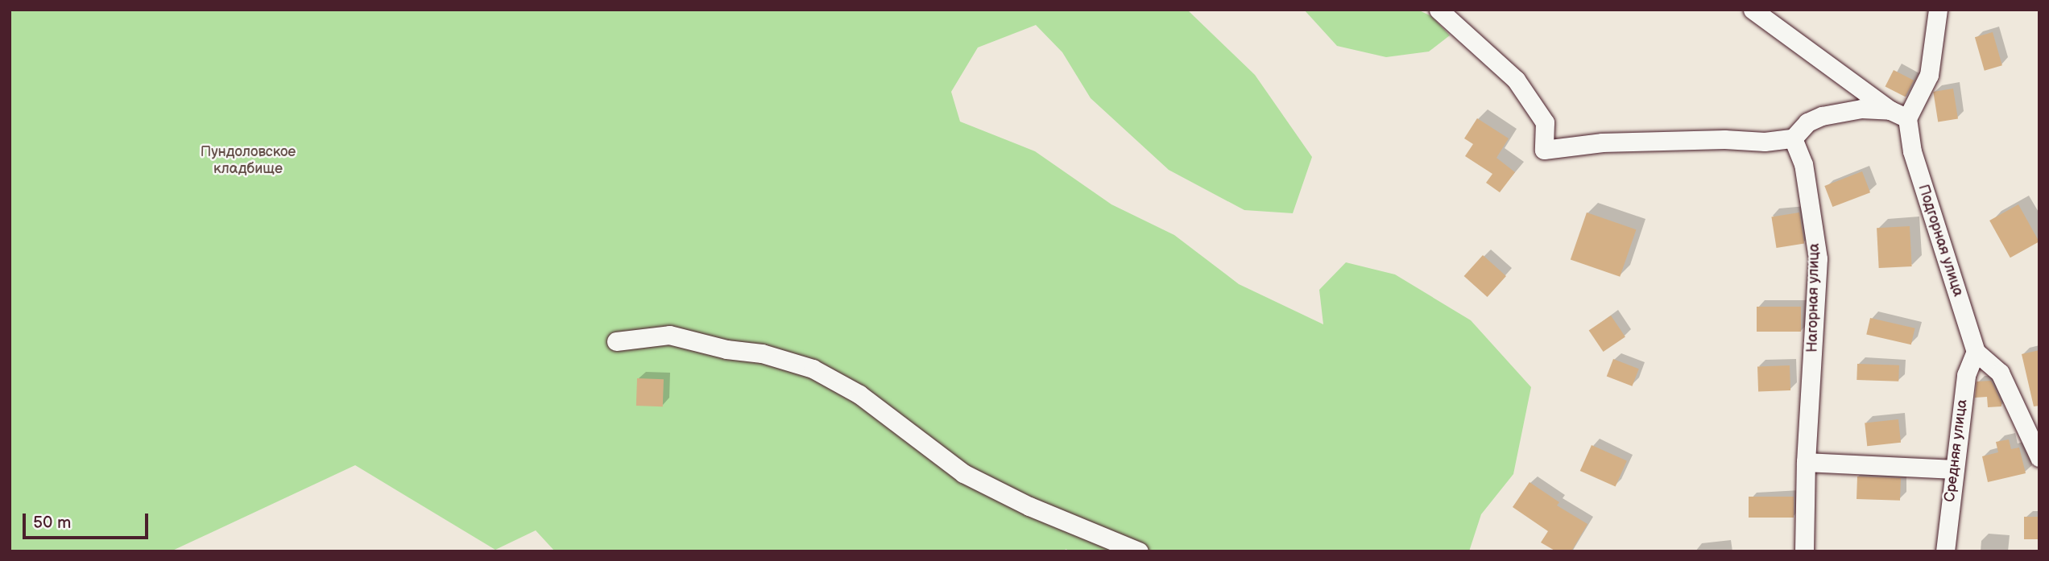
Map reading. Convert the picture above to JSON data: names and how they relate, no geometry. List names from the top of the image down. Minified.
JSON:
{"streets":{"street":["Подгорная улица","Нагорная улица","Средняя улица"]},"crossings":[["Подгорная улица","Средняя улица"]],"parks":["Пундоловское кладбище"],"scale_bar":"50 m"}
